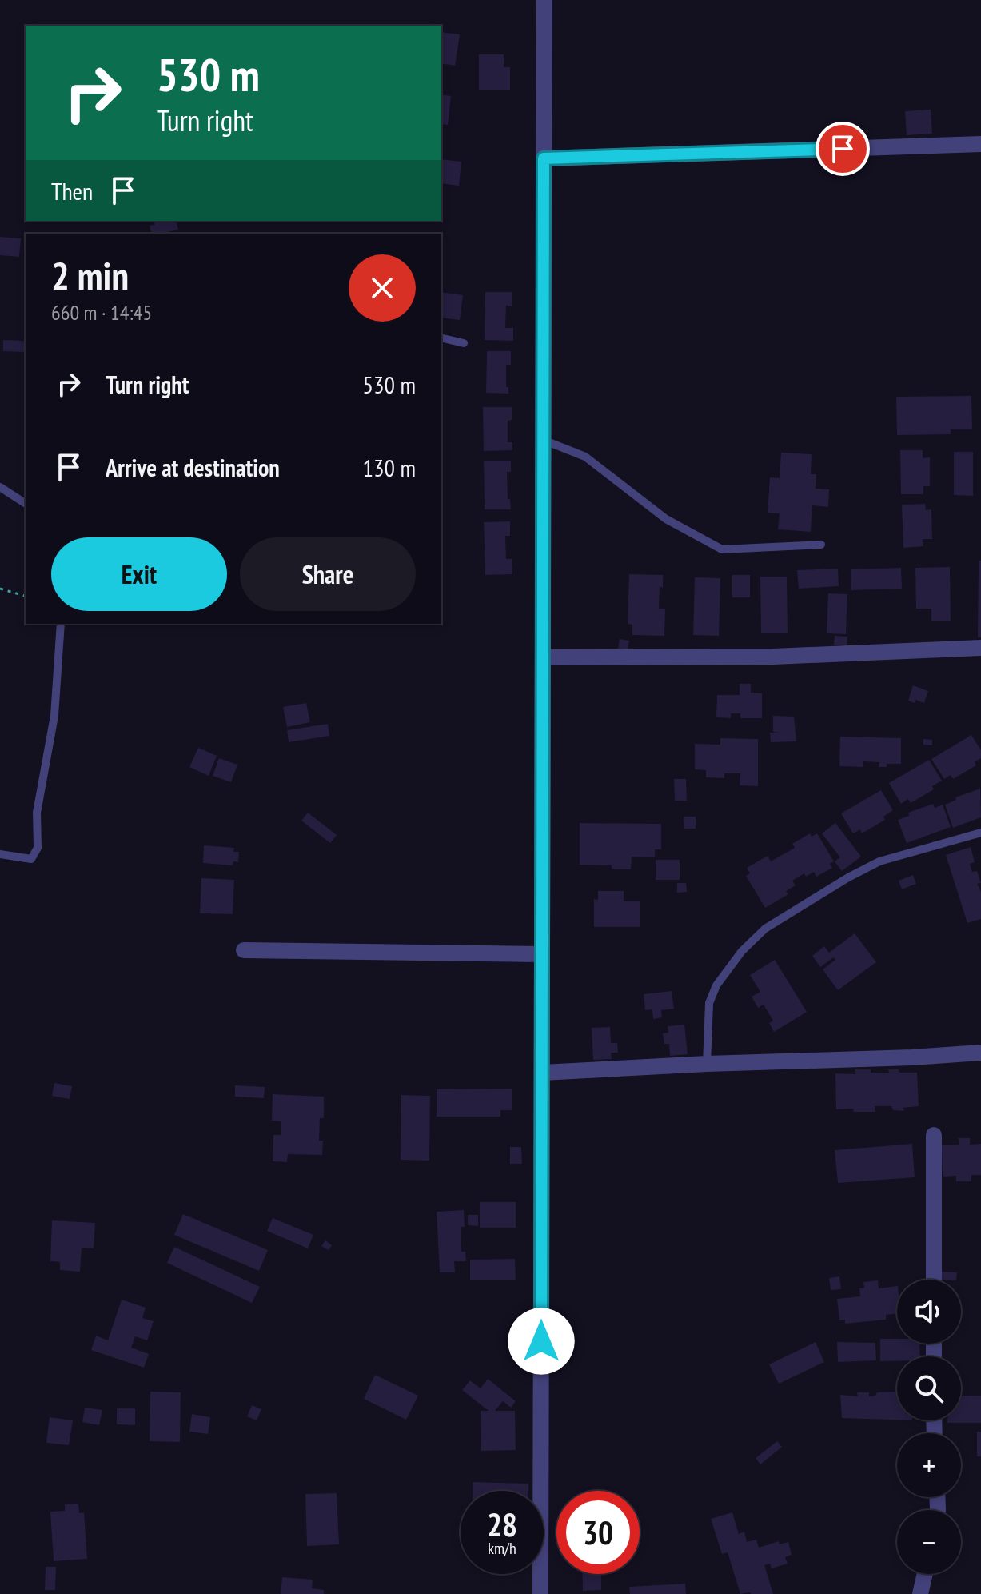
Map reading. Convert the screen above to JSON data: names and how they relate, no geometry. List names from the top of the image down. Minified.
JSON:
{"page":{"turn":["530 m","Turn right"],"then":"Then","heading":["2 min","660 m · 14:45"],"list":[{"name":"Turn right","value":"530 m"},{"name":"Arrive at destination","value":"130 m"}],"buttons":["Exit","Share"],"map_buttons":["+","−"],"speed":"28 km/h","limit":"30"}}
